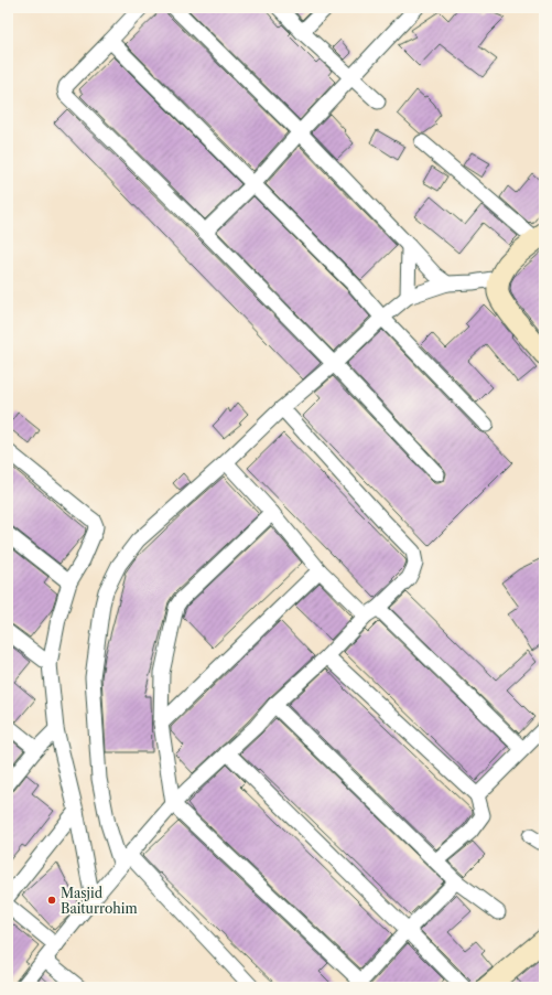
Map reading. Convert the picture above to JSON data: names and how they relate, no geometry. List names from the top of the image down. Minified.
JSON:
{"places":["Masjid Baiturrohim"]}
